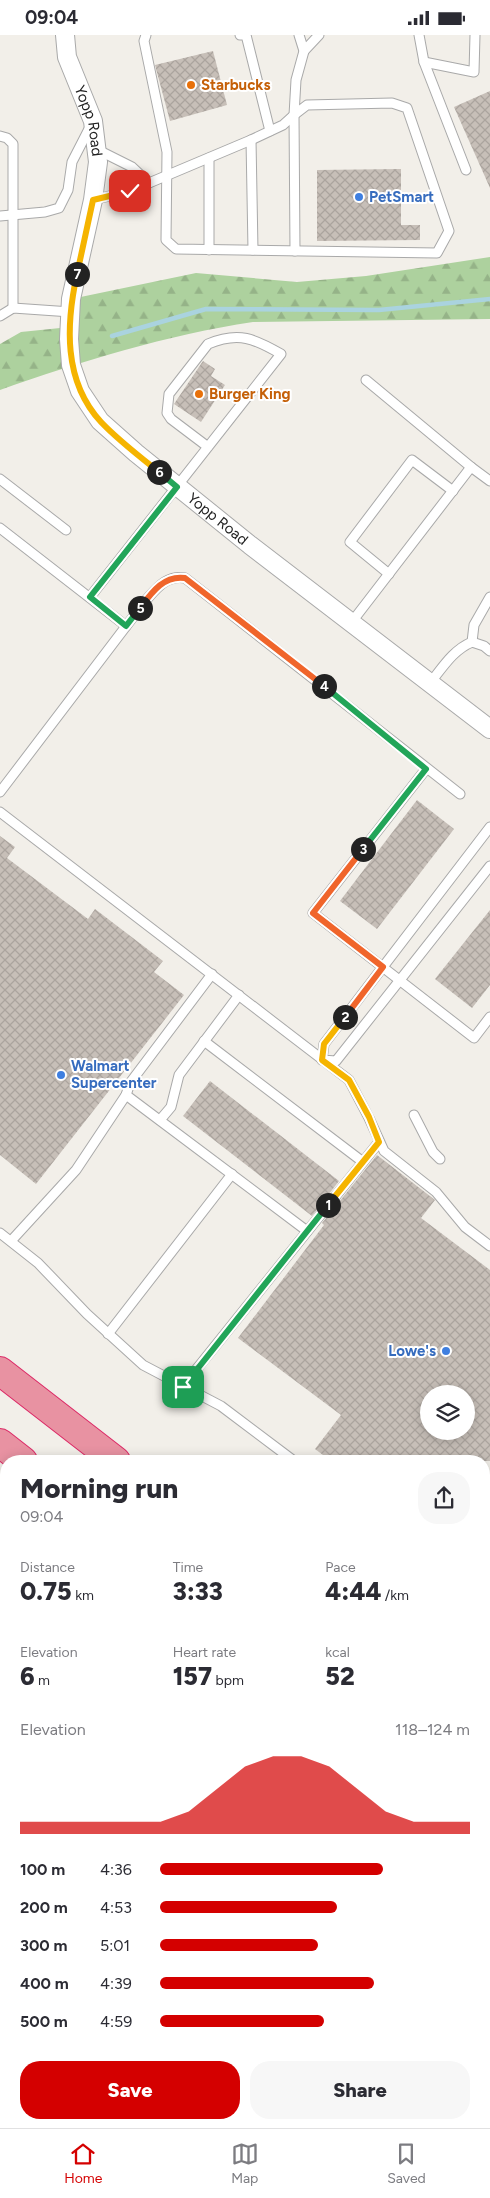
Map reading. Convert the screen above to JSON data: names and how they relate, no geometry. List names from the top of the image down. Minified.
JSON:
{"streets":{"street":["Yopp Road"]},"places":["Starbucks","PetSmart","Burger King","Walmart Supercenter","Lowe's"],"page":{"status":"09:04","pins":["7","6","5","4","3","2","1"],"heading":["Morning run","09:04"],"stats":[["Distance","0.75 km"],["Time","3:33"],["Pace","4:44 /km"],["Elevation","6 m"],["Heart rate","157 bpm"],["kcal","52"]],"chart":["Elevation","118–124 m"],"list":[{"name":"100 m","note":"4:36"},{"name":"200 m","note":"4:53"},{"name":"300 m","note":"5:01"},{"name":"400 m","note":"4:39"},{"name":"500 m","note":"4:59"}],"buttons":["Save","Share"],"tabs":["Home","Map","Saved"]}}
